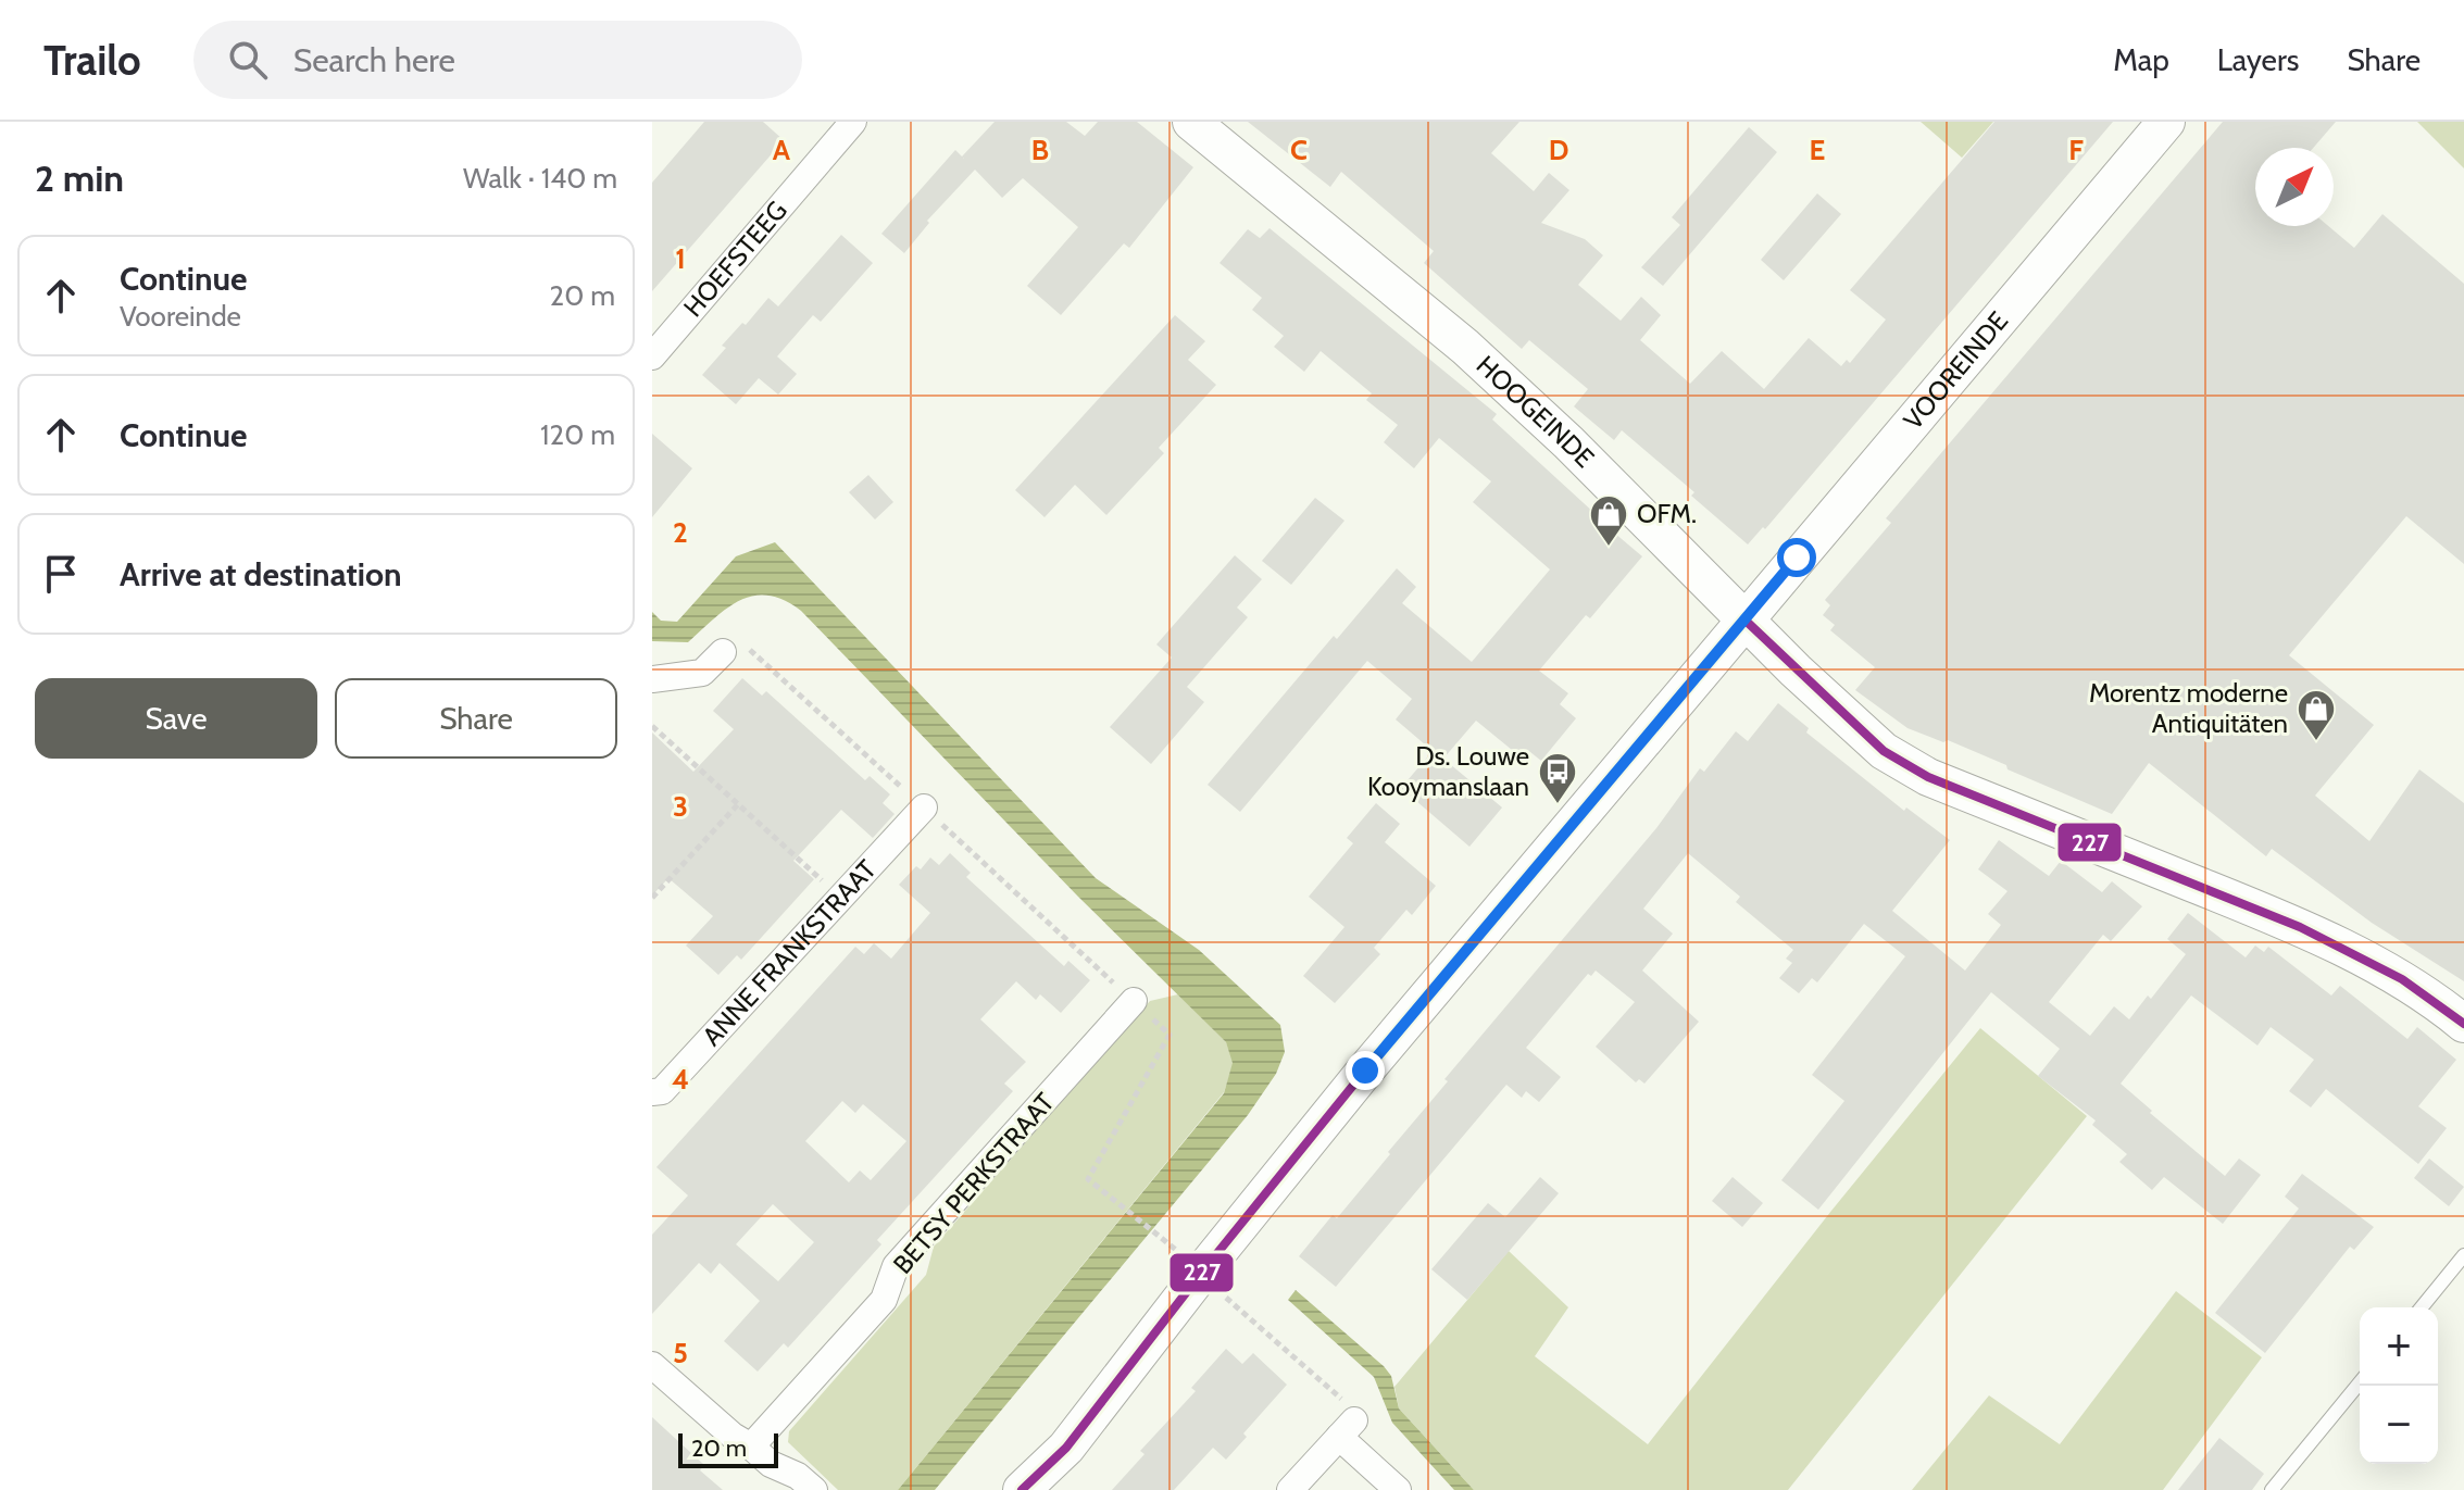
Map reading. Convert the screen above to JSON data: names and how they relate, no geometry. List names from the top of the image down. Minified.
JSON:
{"streets":{"main road":["VOOREINDE","HOOGEINDE"],"street":["HOEFSTEEG","ANNE FRANKSTRAAT","BETSY PERKSTRAAT"]},"crossings":[["VOOREINDE","HOOGEINDE"]],"places":{"shop":["OFM.","Morentz moderne Antiquitäten"],"bus stop":["Ds. Louwe Kooymanslaan"]},"lines":["transit line 227"],"scale_bar":"20 m","north":"top right","page":{"header":"Trailo","search":"Search here","nav":["Map","Layers","Share"],"heading":["2 min","Walk · 140 m"],"list":[["Continue","Vooreinde","20 m"],["Continue","120 m"],"Arrive at destination"],"buttons":["Save","Share"],"map_buttons":["+","−"],"scale":"20 m"},"grid":{"columns":["A","B","C","D","E","F"],"rows":["1","2","3","4","5"]}}
